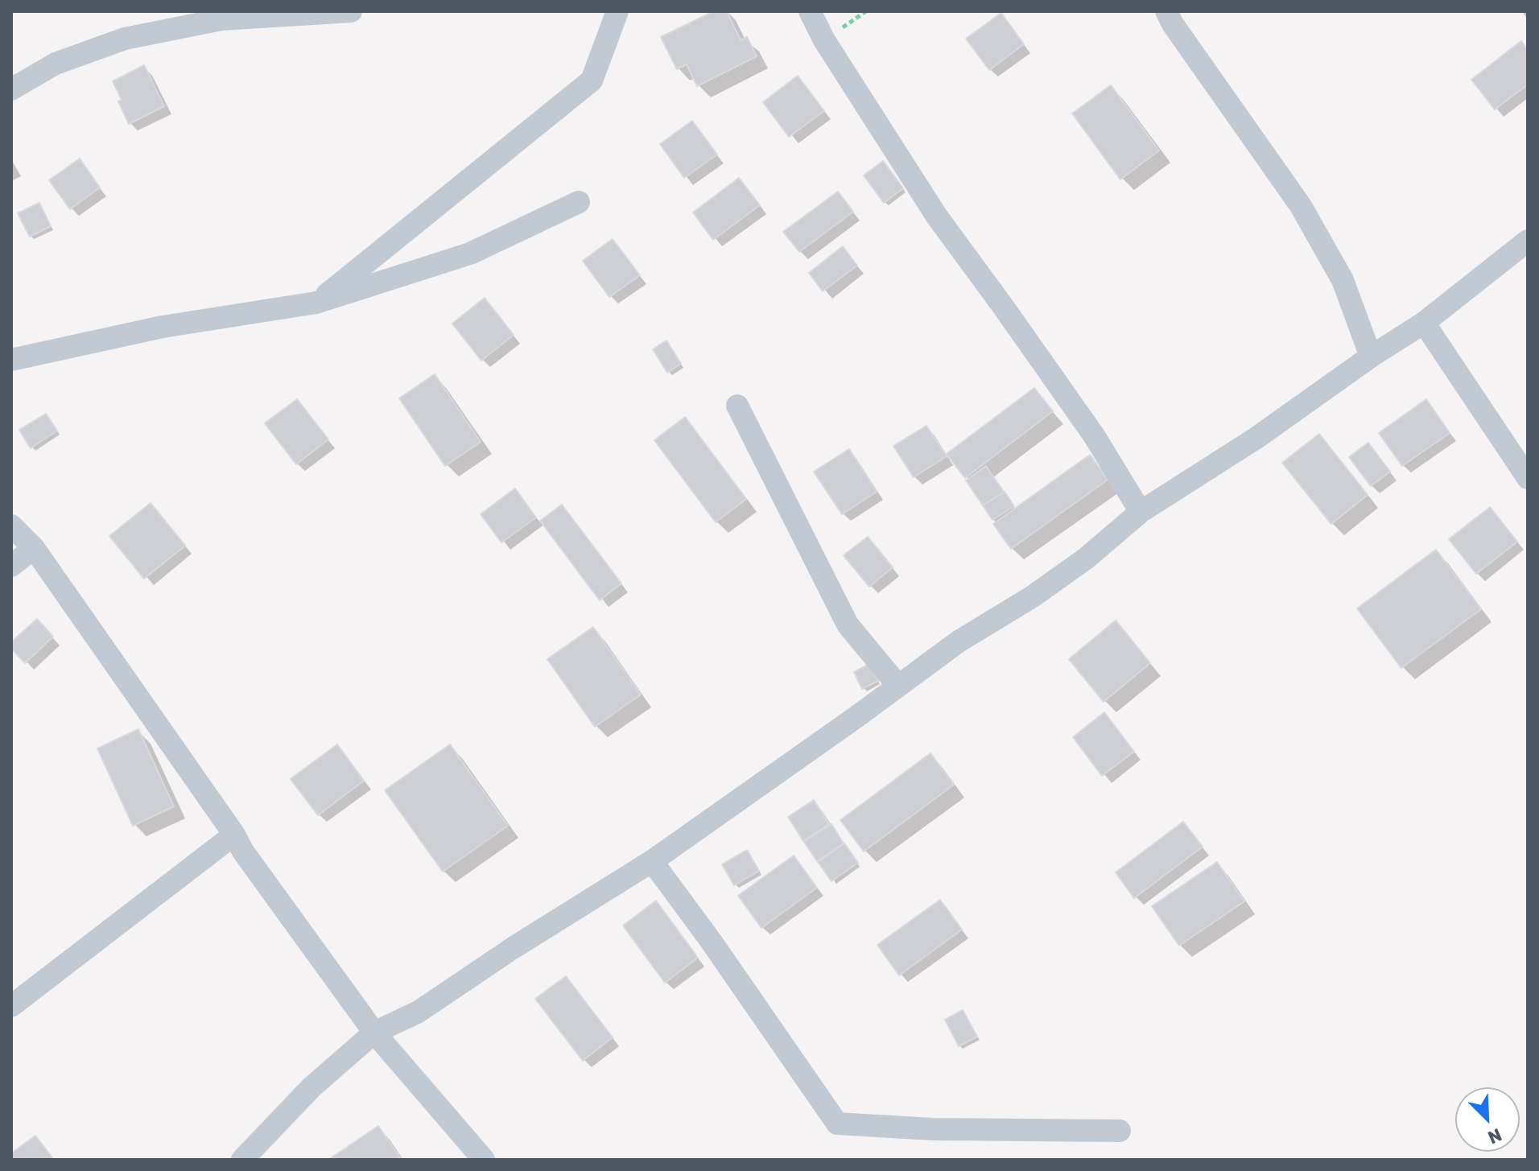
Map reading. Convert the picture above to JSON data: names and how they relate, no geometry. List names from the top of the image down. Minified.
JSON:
{"north":"bottom right"}
